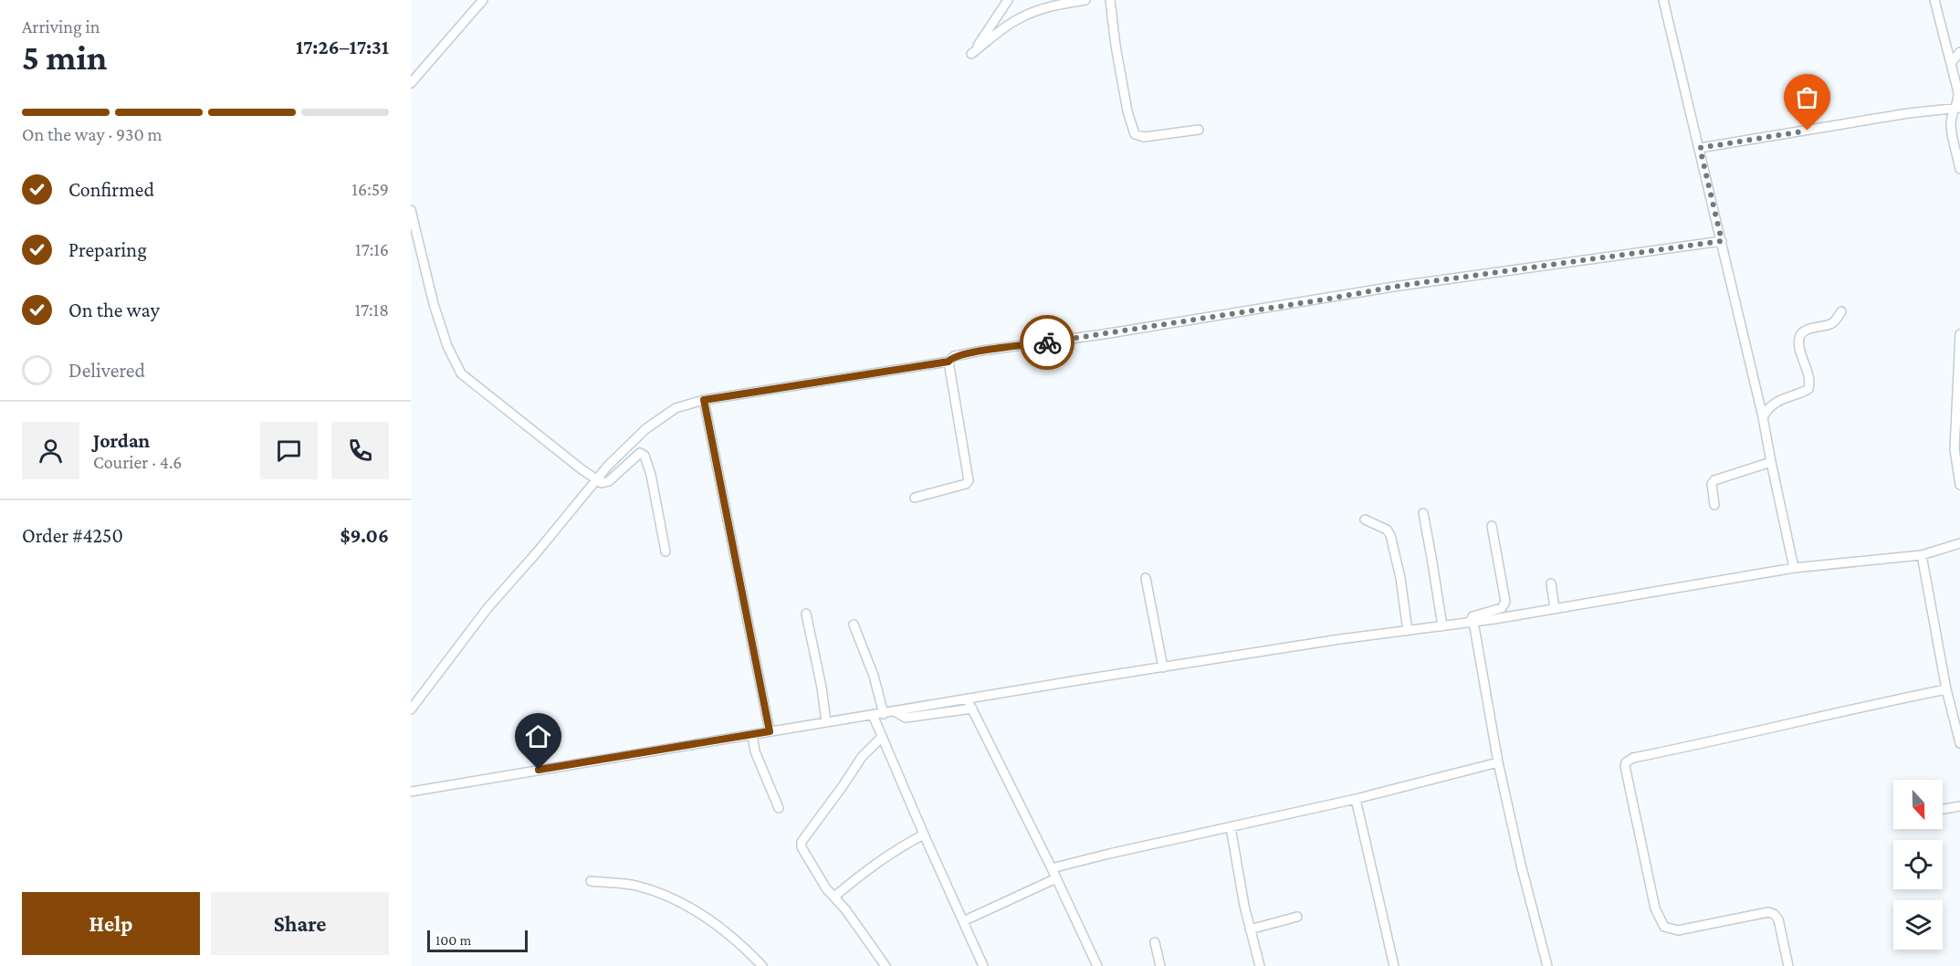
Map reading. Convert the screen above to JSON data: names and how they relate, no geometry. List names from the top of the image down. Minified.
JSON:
{"scale_bar":"100 m","north":"bottom","page":{"heading":["5 min","Arriving in","17:26–17:31"],"panel":["Jordan","Courier · 4.6","Order #4250","$9.06"],"bar":"On the way · 930 m","list":[["Confirmed","16:59"],["Preparing","17:16"],["On the way","17:18"],"Delivered"],"buttons":["Help","Share"],"scale":"100 m"}}
